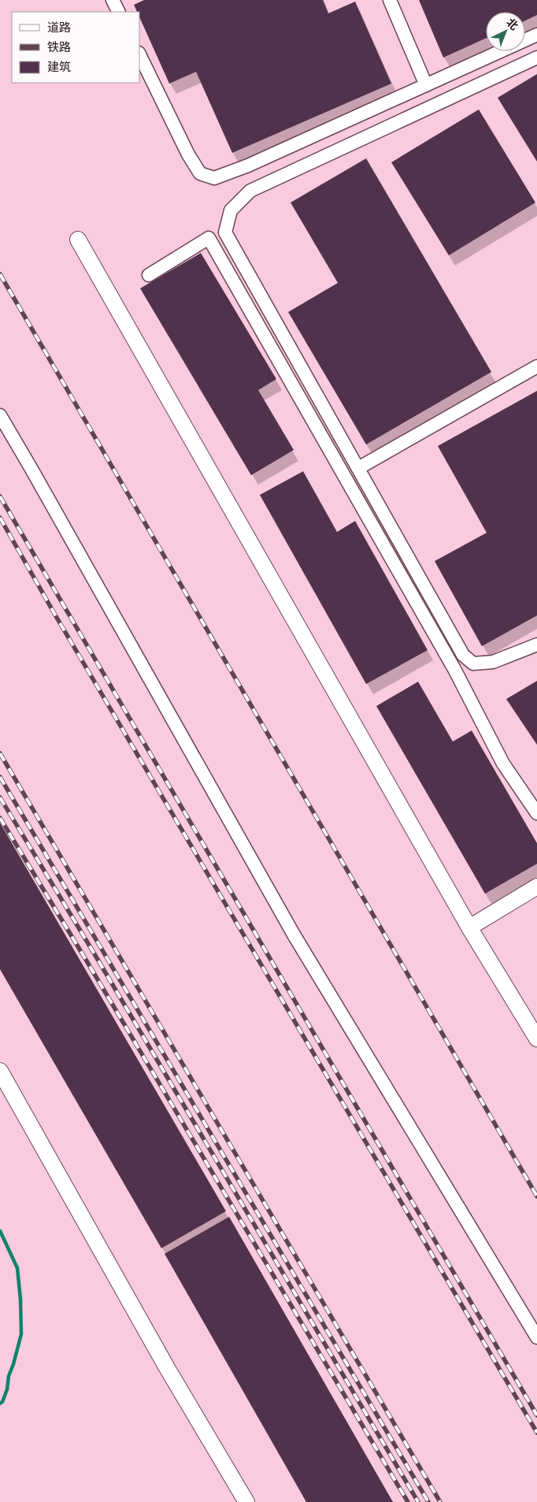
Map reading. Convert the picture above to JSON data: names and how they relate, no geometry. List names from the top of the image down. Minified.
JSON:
{"legend":["道路","铁路","建筑"],"north":"top right"}
